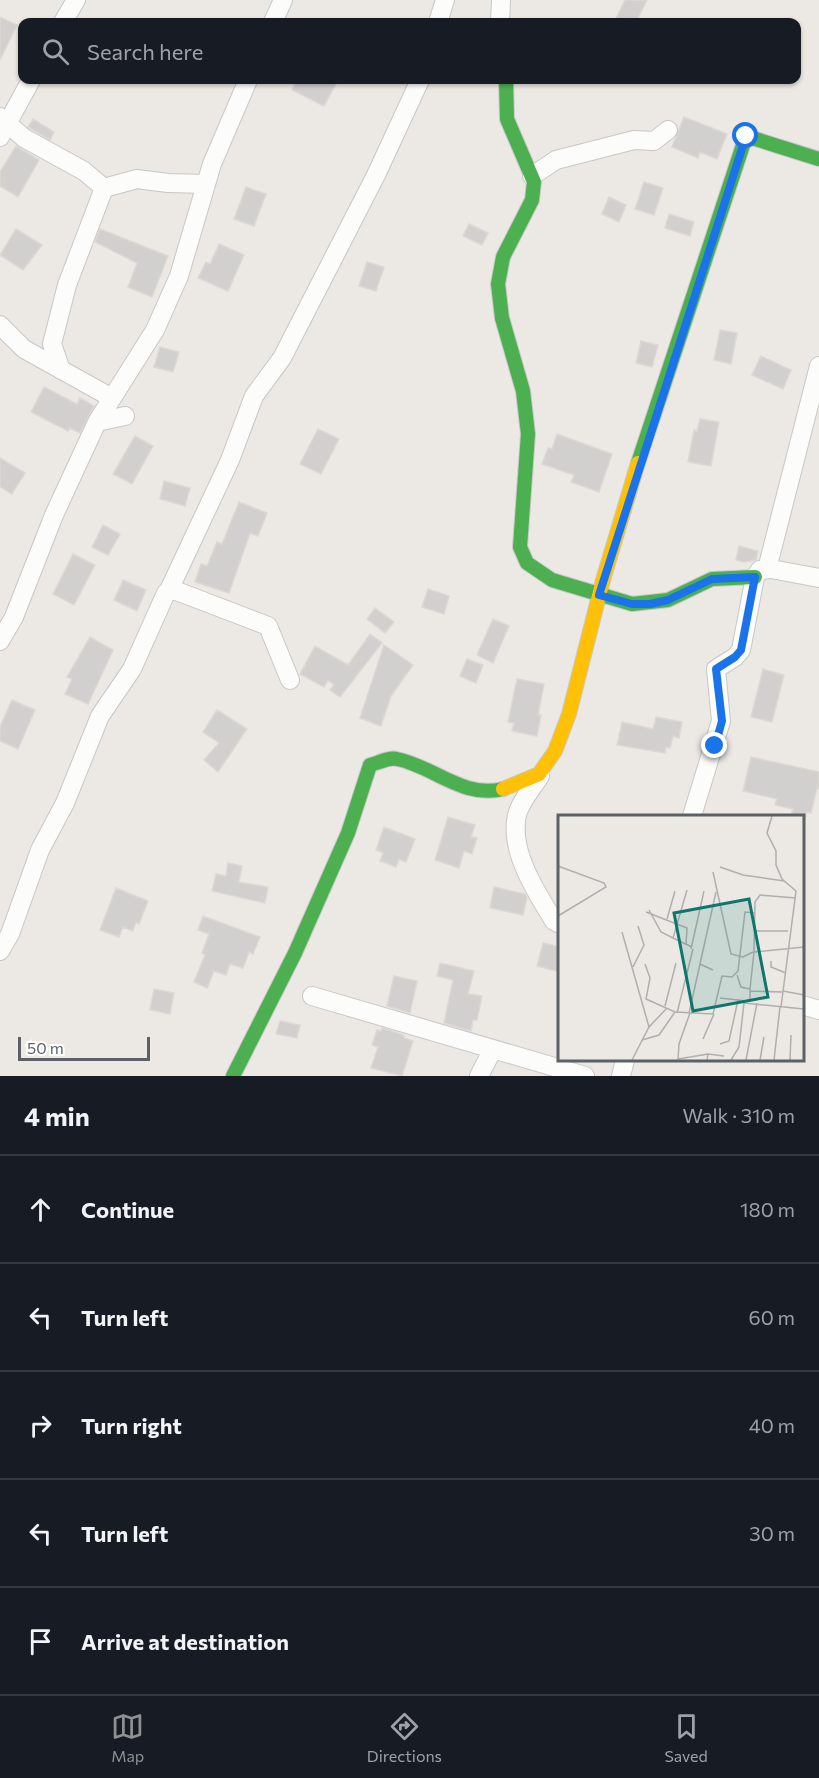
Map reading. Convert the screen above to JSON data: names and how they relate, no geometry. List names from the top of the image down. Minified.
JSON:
{"scale_bar":"50 m","page":{"search":"Search here","scale":"50 m","heading":["4 min","Walk · 310 m"],"list":[["Continue","180 m"],["Turn left","60 m"],["Turn right","40 m"],["Turn left","30 m"],"Arrive at destination"],"nav":["Map","Directions","Saved"]}}
